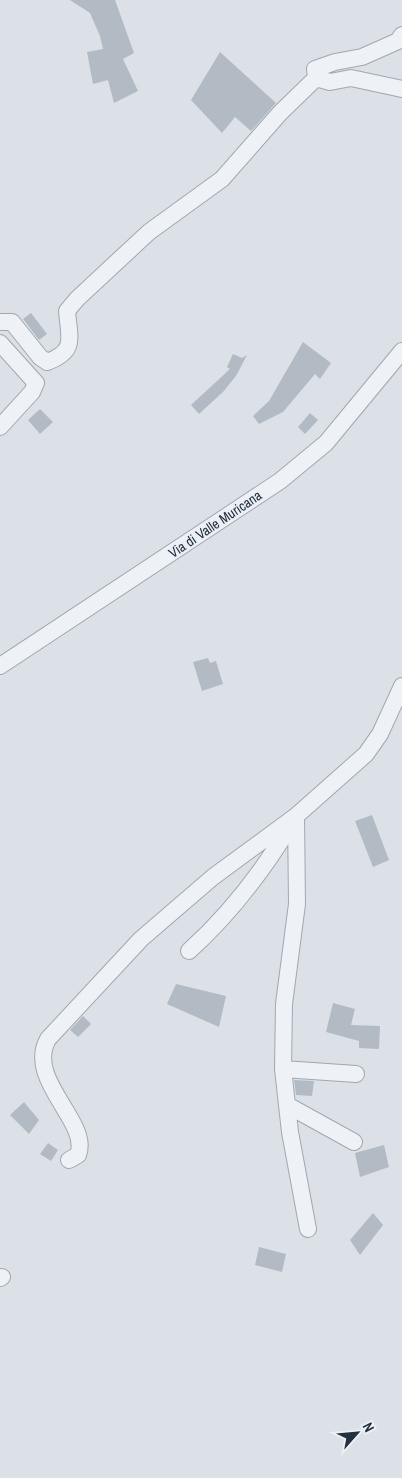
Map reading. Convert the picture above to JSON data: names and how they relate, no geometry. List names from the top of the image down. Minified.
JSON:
{"streets":{"street":["Via di Valle Muricana"]},"north":"top right"}
